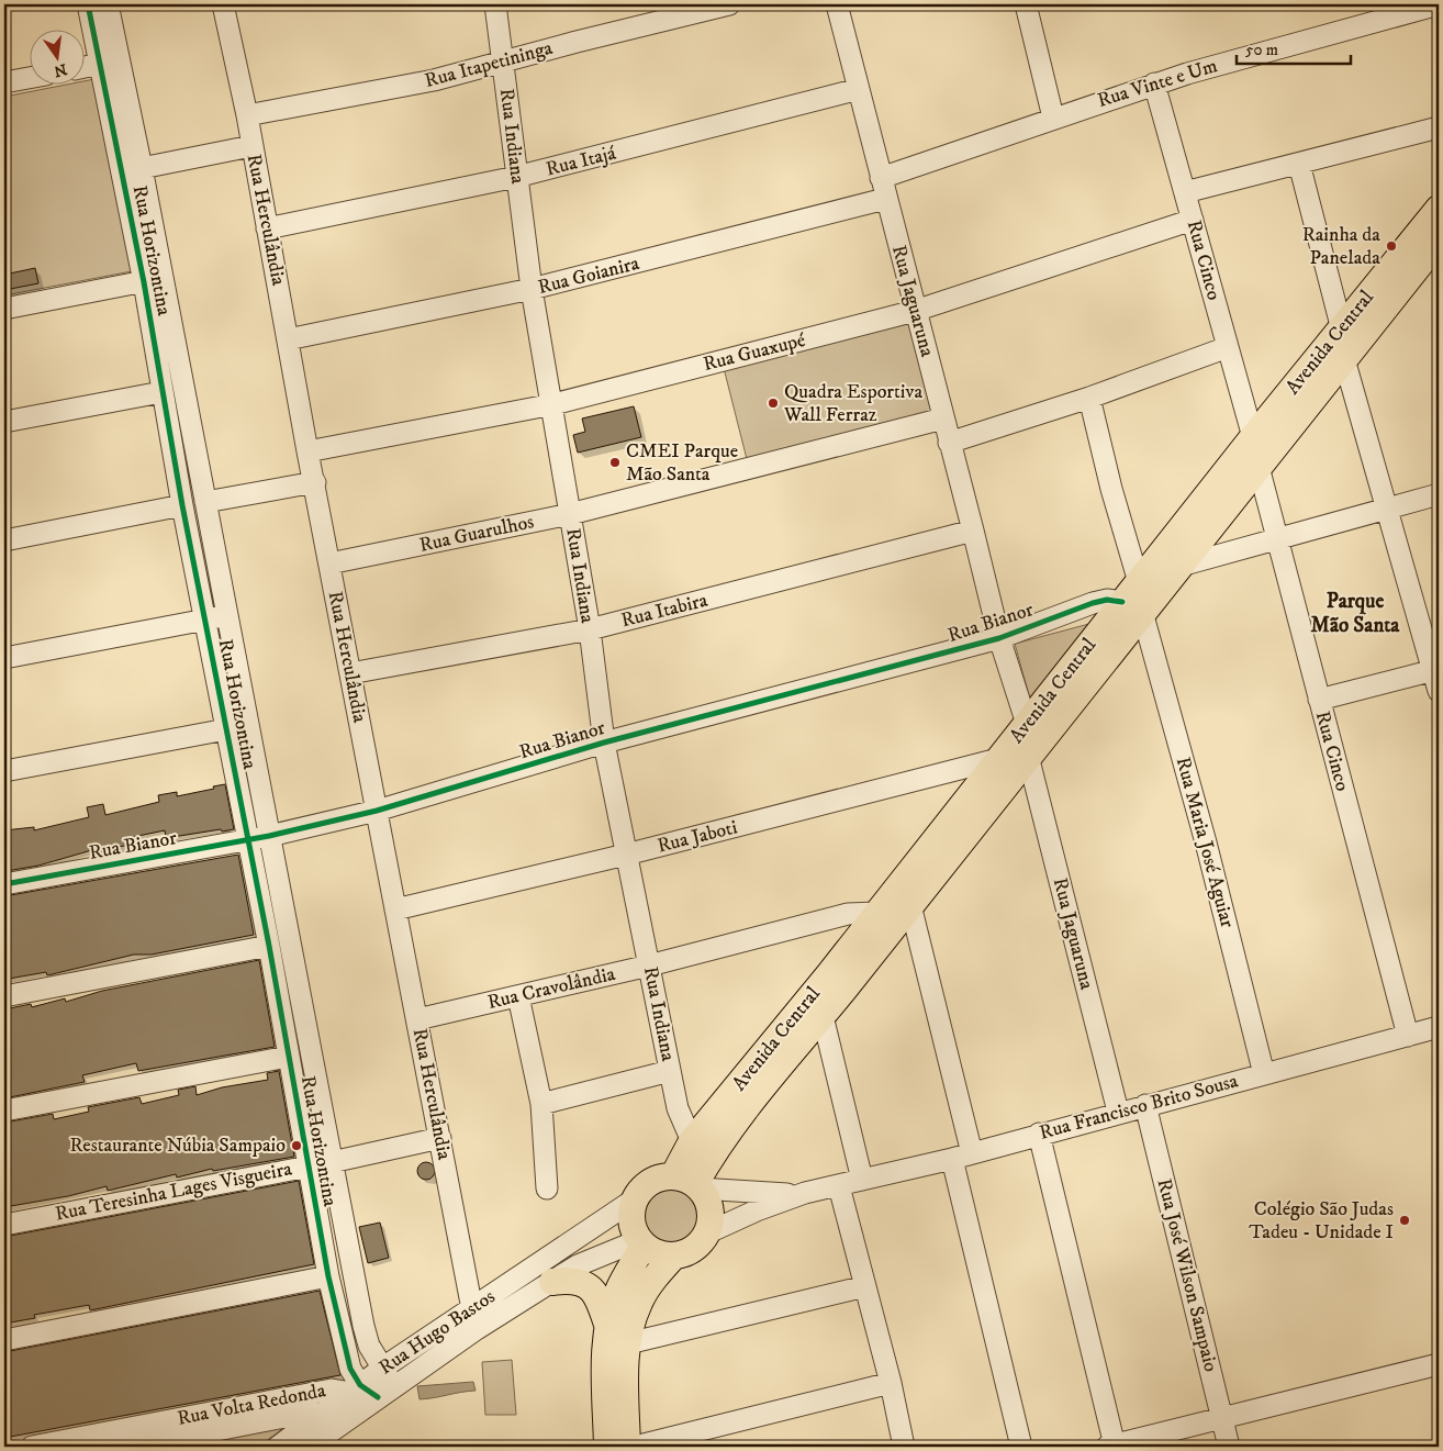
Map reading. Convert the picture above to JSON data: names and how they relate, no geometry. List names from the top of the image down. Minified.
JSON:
{"streets":{"main road":["Avenida Central"],"street":["Rua Itapetininga","Rua Vinte e Um","Rua Indiana","Rua Itajá","Rua Herculândia","Rua Horizontina","Rua Cinco","Rua Goianira","Rua Jaguaruna","Rua Guaxupé","Rua Guarulhos","Rua Itabira","Rua Bianor","Rua Jaboti","Rua Maria José Aguiar","Rua Cravolândia","Rua Francisco Brito Sousa","Rua Teresinha Lages Visgueira","Rua José Wilson Sampaio","Rua Hugo Bastos","Rua Volta Redonda"]},"crossings":[["Rua Itapetininga","Rua Indiana"],["Rua Itapetininga","Rua Herculândia"],["Rua Vinte e Um","Rua Cinco"],["Rua Vinte e Um","Rua Jaguaruna"],["Rua Indiana","Rua Itajá"],["Rua Indiana","Rua Goianira"],["Rua Indiana","Avenida Central"],["Rua Indiana","Rua Guaxupé"],["Rua Indiana","Rua Guarulhos"],["Rua Indiana","Rua Itabira"],["Rua Indiana","Rua Bianor"],["Rua Indiana","Rua Jaboti"],["Rua Indiana","Rua Cravolândia"],["Rua Itajá","Rua Herculândia"],["Rua Itajá","Rua Jaguaruna"],["Rua Herculândia","Rua Goianira"],["Rua Herculândia","Rua Guaxupé"],["Rua Herculândia","Rua Guarulhos"],["Rua Herculândia","Rua Itabira"],["Rua Herculândia","Rua Bianor"],["Rua Herculândia","Rua Jaboti"],["Rua Herculândia","Rua Cravolândia"],["Rua Herculândia","Rua Teresinha Lages Visgueira"],["Rua Herculândia","Rua Hugo Bastos"],["Rua Horizontina","Rua Bianor"],["Rua Horizontina","Rua Teresinha Lages Visgueira"],["Rua Horizontina","Rua Hugo Bastos"],["Rua Horizontina","Rua Volta Redonda"],["Rua Cinco","Avenida Central"],["Rua Cinco","Rua Guaxupé"],["Rua Cinco","Rua Francisco Brito Sousa"],["Rua Goianira","Rua Jaguaruna"],["Rua Jaguaruna","Avenida Central"],["Rua Jaguaruna","Rua Guaxupé"],["Rua Jaguaruna","Rua Guarulhos"],["Rua Jaguaruna","Rua Itabira"],["Rua Jaguaruna","Rua Bianor"],["Rua Jaguaruna","Rua Francisco Brito Sousa"],["Avenida Central","Rua Bianor"],["Avenida Central","Rua Jaboti"],["Avenida Central","Rua Maria José Aguiar"],["Avenida Central","Rua Cravolândia"],["Avenida Central","Rua Hugo Bastos"],["Rua Bianor","Rua Maria José Aguiar"],["Rua Maria José Aguiar","Rua Francisco Brito Sousa"],["Rua Francisco Brito Sousa","Rua José Wilson Sampaio"],["Rua Hugo Bastos","Rua Volta Redonda"]],"districts":["Parque Mão Santa"],"places":["Rainha da Panelada","Quadra Esportiva Wall Ferraz","CMEI Parque Mão Santa","Restaurante Núbia Sampaio","Colégio São Judas Tadeu - Unidade I"],"scale_bar":"50 m","north":"bottom"}
